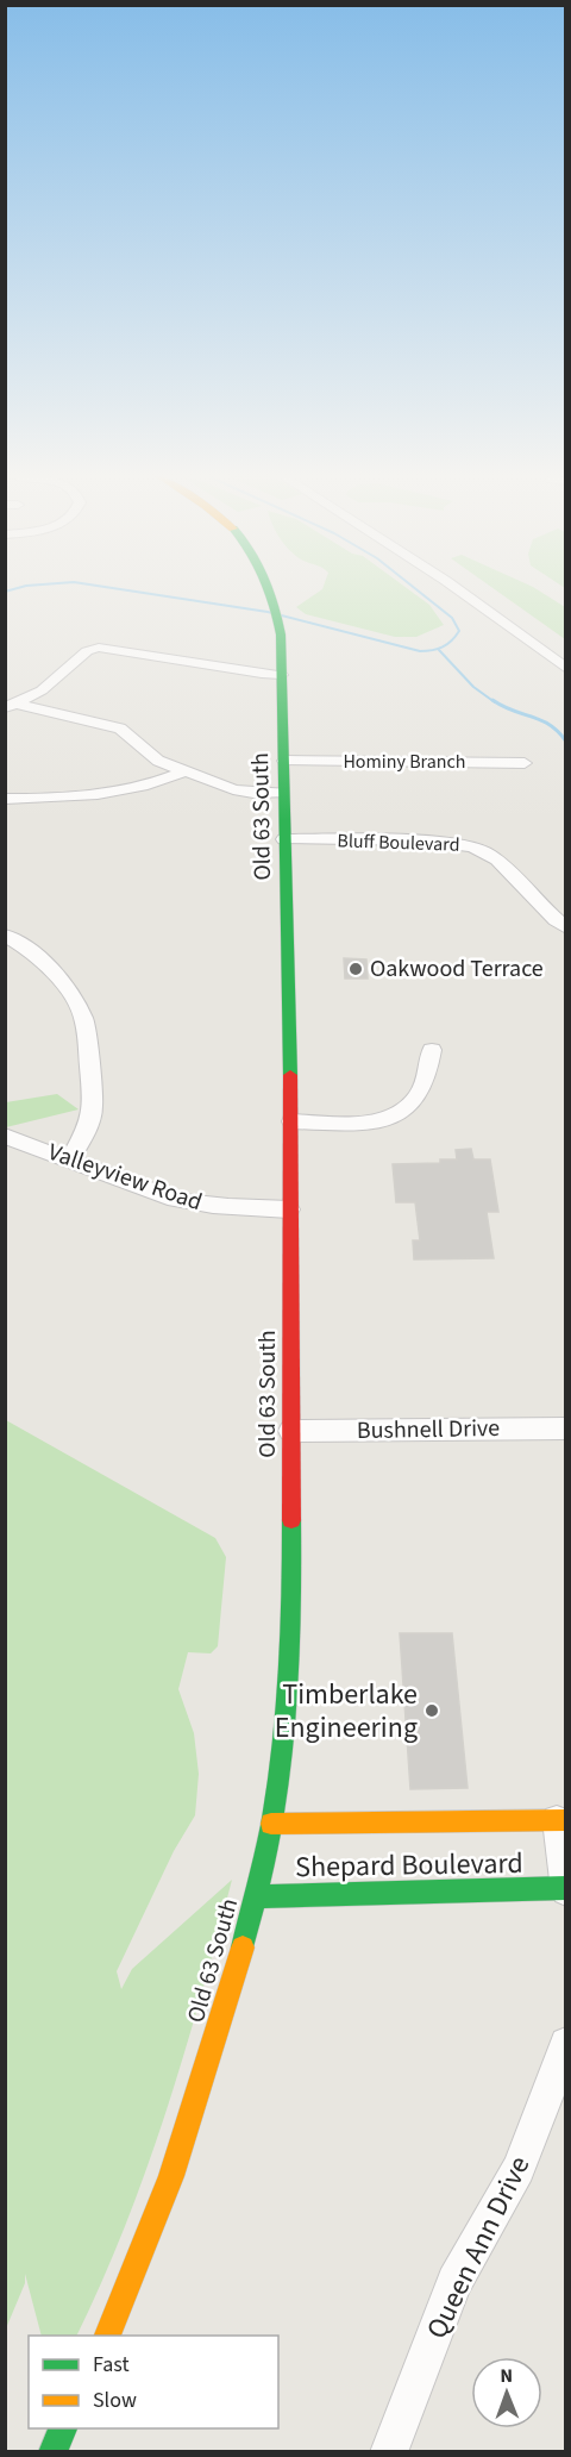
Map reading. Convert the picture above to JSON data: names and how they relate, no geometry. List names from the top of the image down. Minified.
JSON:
{"streets":{"main road":["Old 63 South","Shepard Boulevard"],"street":["Hominy Branch","Bluff Boulevard","Valleyview Road","Bushnell Drive","Queen Ann Drive"]},"crossings":[["Hominy Branch","Old 63 South"],["Old 63 South","Bluff Boulevard"],["Old 63 South","Valleyview Road"],["Old 63 South","Bushnell Drive"],["Old 63 South","Shepard Boulevard"]],"places":["Oakwood Terrace","Timberlake Engineering"],"legend":["Fast","Slow"],"north":"top"}
